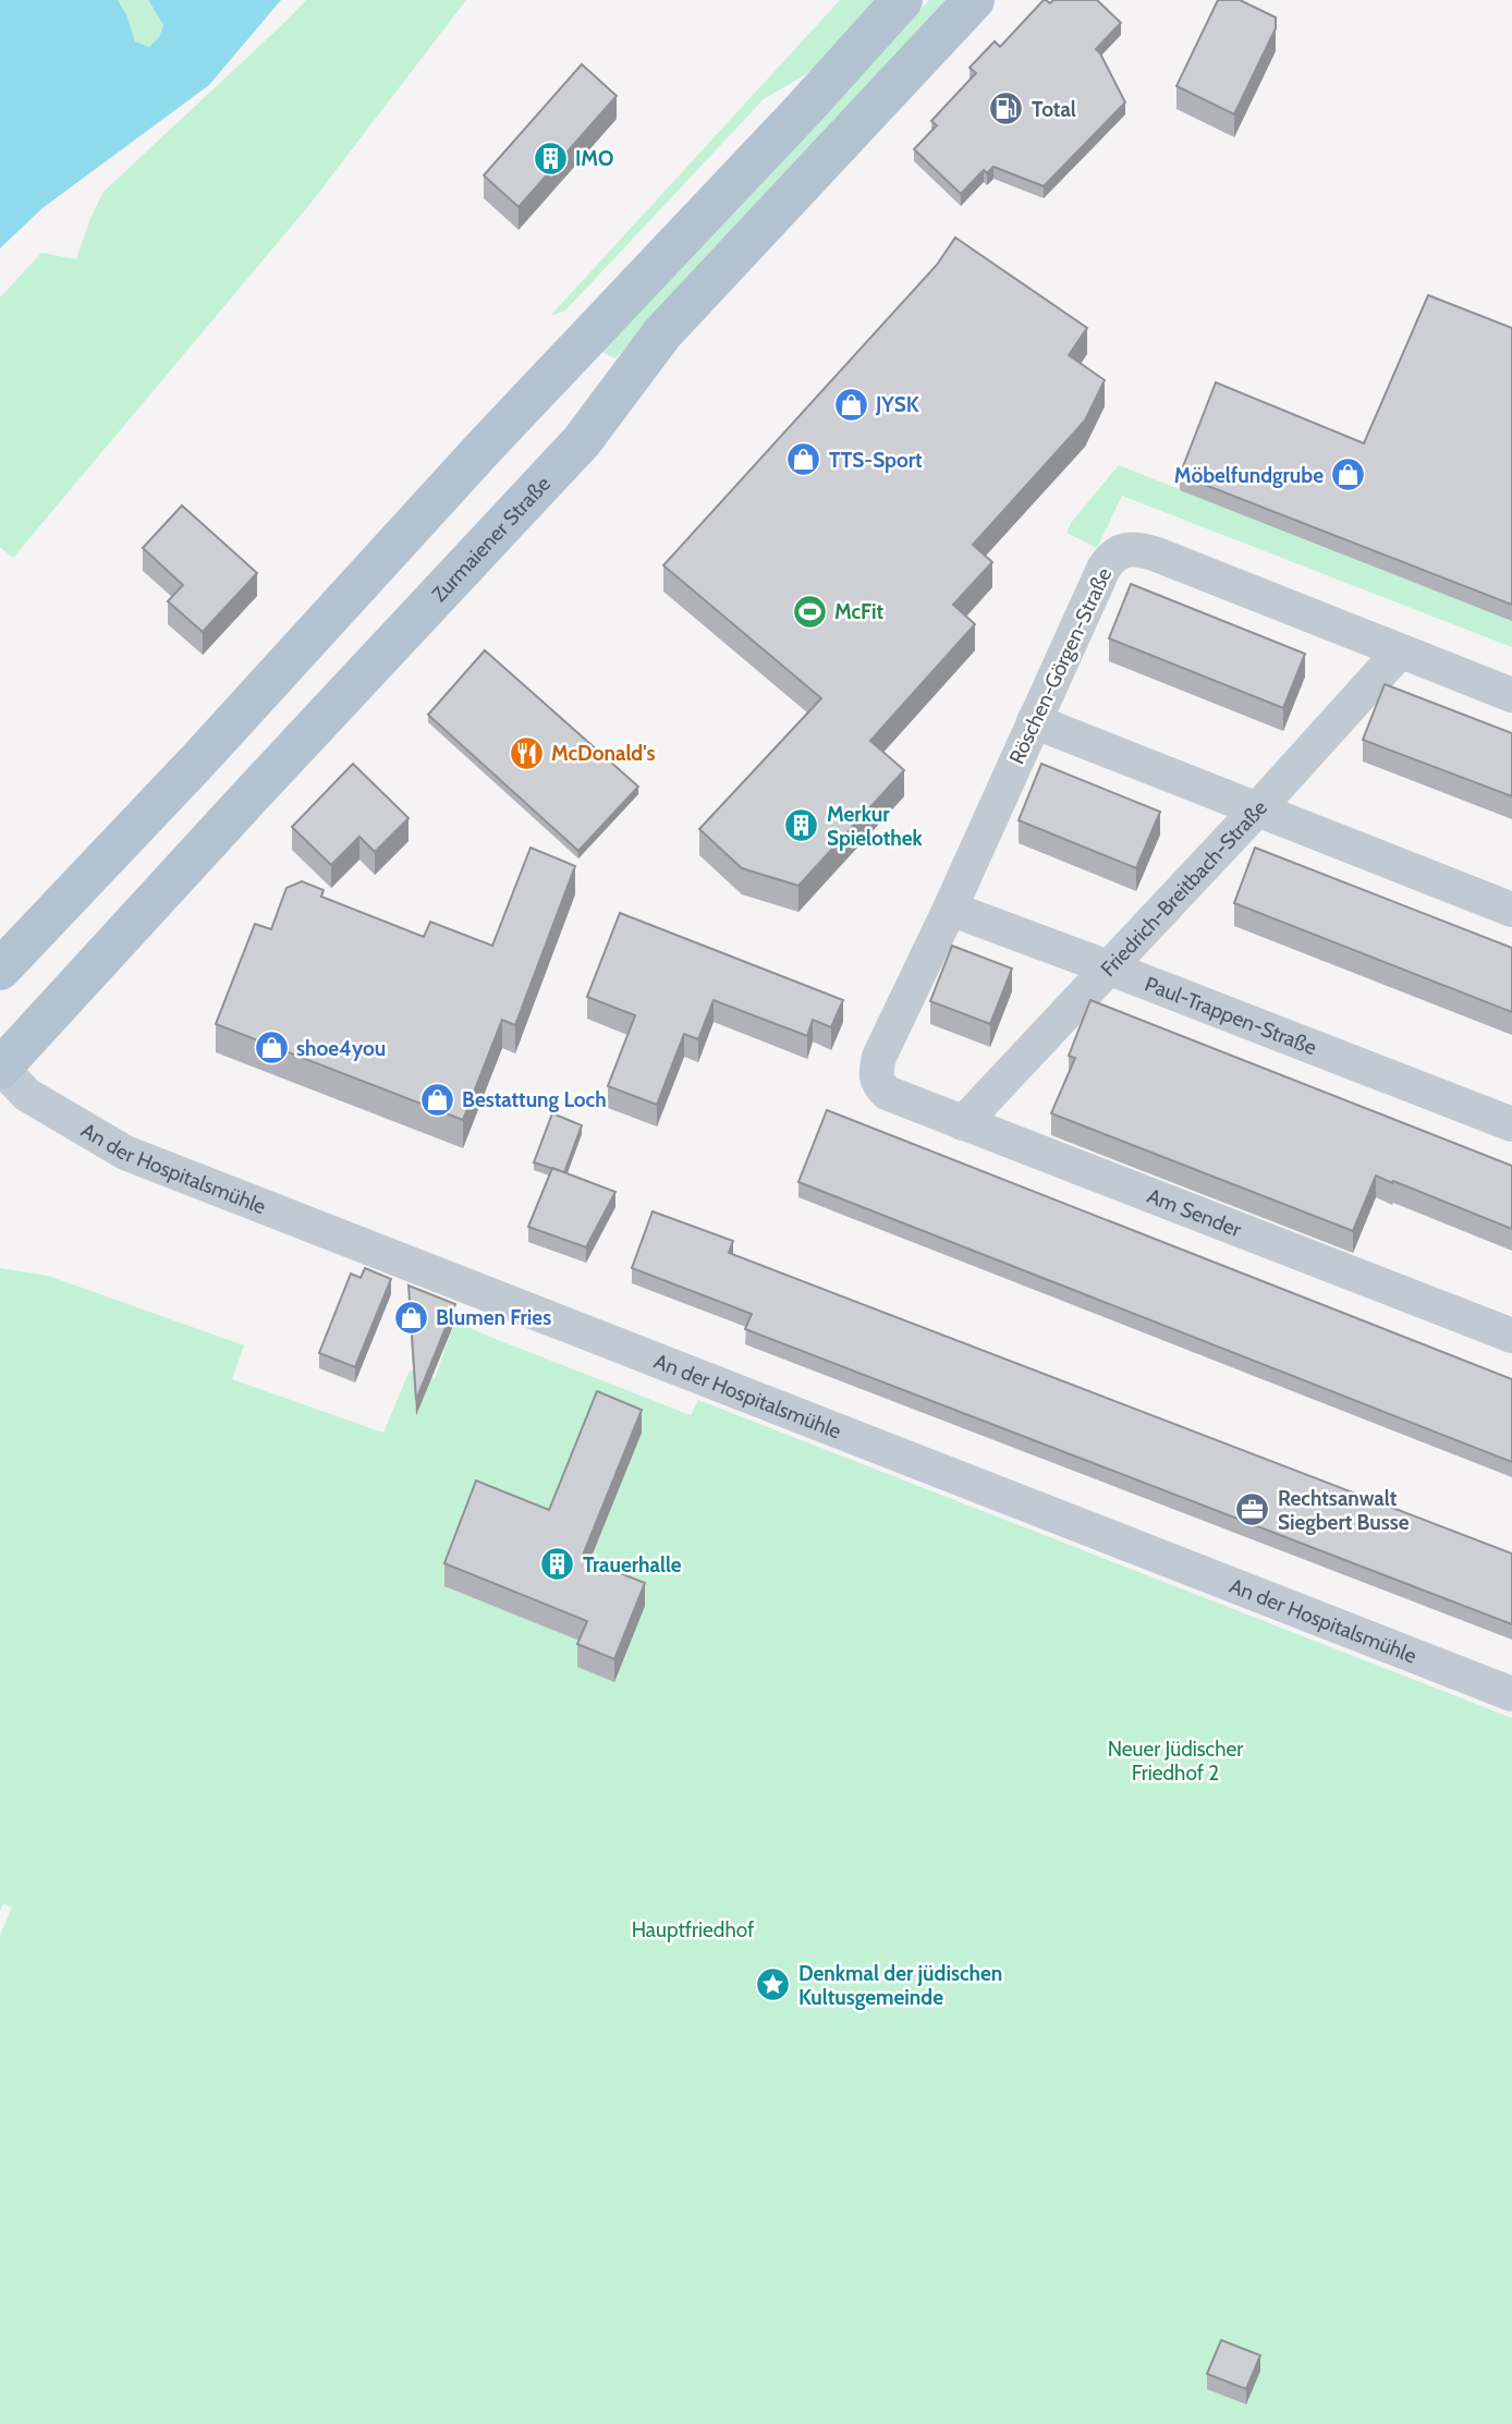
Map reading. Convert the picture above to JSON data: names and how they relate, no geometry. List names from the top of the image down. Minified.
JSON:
{"streets":{"main road":["Zurmaiener Straße"],"street":["Röschen-Görgen-Straße","Friedrich-Breitbach-Straße","Paul-Trappen-Straße","An der Hospitalsmühle","Am Sender"]},"crossings":[["Zurmaiener Straße","An der Hospitalsmühle"],["Röschen-Görgen-Straße","Friedrich-Breitbach-Straße"],["Röschen-Görgen-Straße","Paul-Trappen-Straße"],["Röschen-Görgen-Straße","Am Sender"],["Friedrich-Breitbach-Straße","Paul-Trappen-Straße"],["Friedrich-Breitbach-Straße","Am Sender"]],"parks":["Neuer Jüdischer Friedhof 2","Hauptfriedhof"],"places":{"fuel station":["Total"],"building":["IMO","Merkur Spielothek","Trauerhalle"],"shop":["JYSK","TTS-Sport","Möbelfundgrube","shoe4you","Bestattung Loch","Blumen Fries"],"sports":["McFit"],"restaurant":["McDonald's"],"office":["Rechtsanwalt Siegbert Busse"],"place":["Denkmal der jüdischen Kultusgemeinde"]}}
